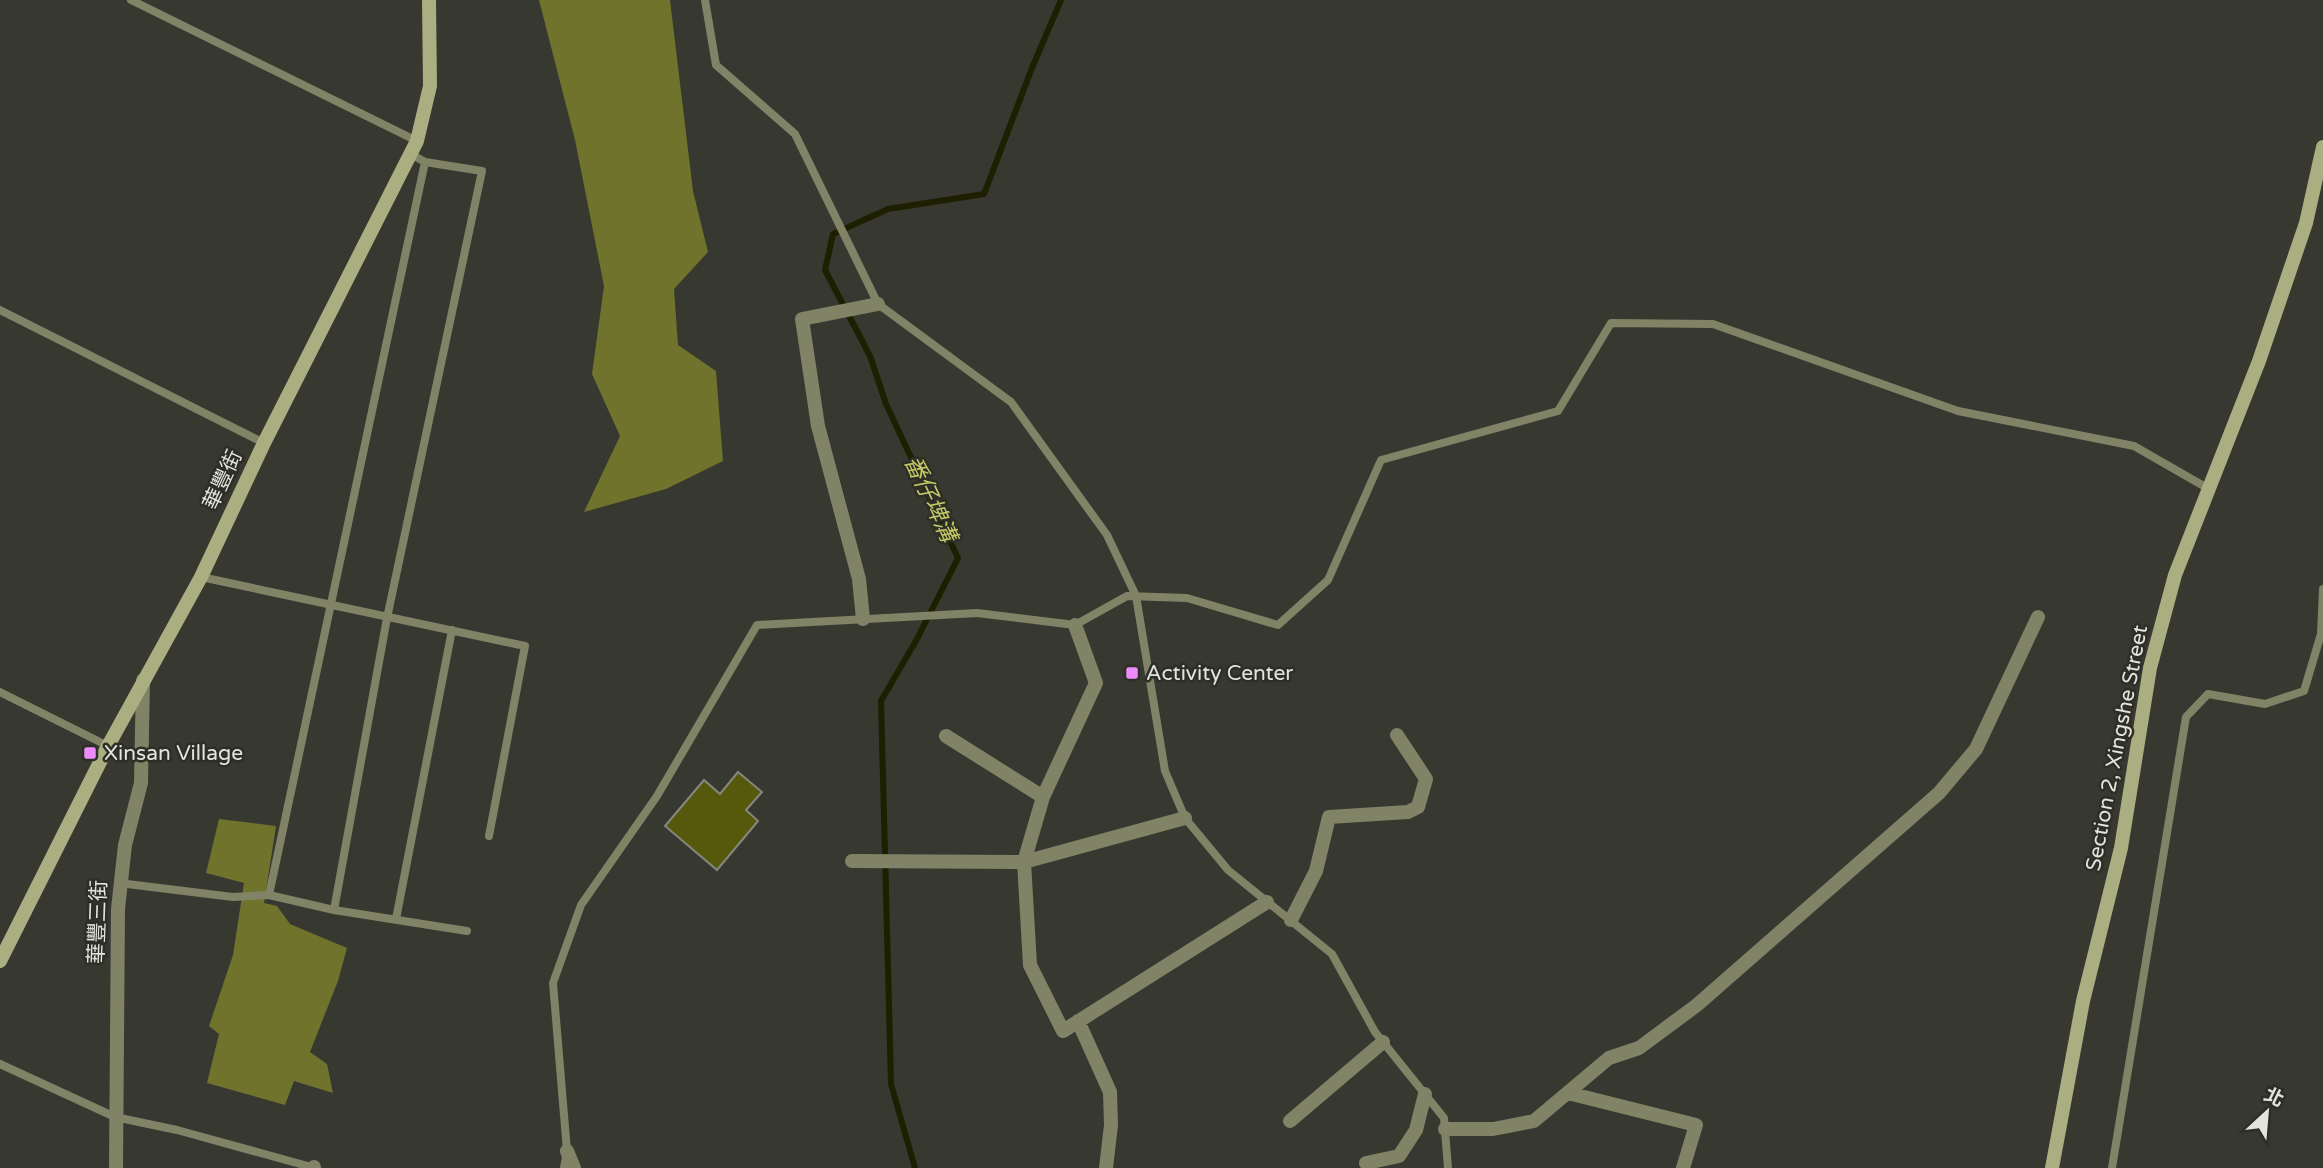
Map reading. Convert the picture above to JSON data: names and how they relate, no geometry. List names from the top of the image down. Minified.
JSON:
{"streets":{"street":["華豐街","Section 2, Xingshe Street","華豐三街"]},"crossings":[["華豐街","華豐三街"]],"water":["番仔埤溝"],"places":{"transit":["Activity Center","Xinsan Village"]},"north":"top right"}
